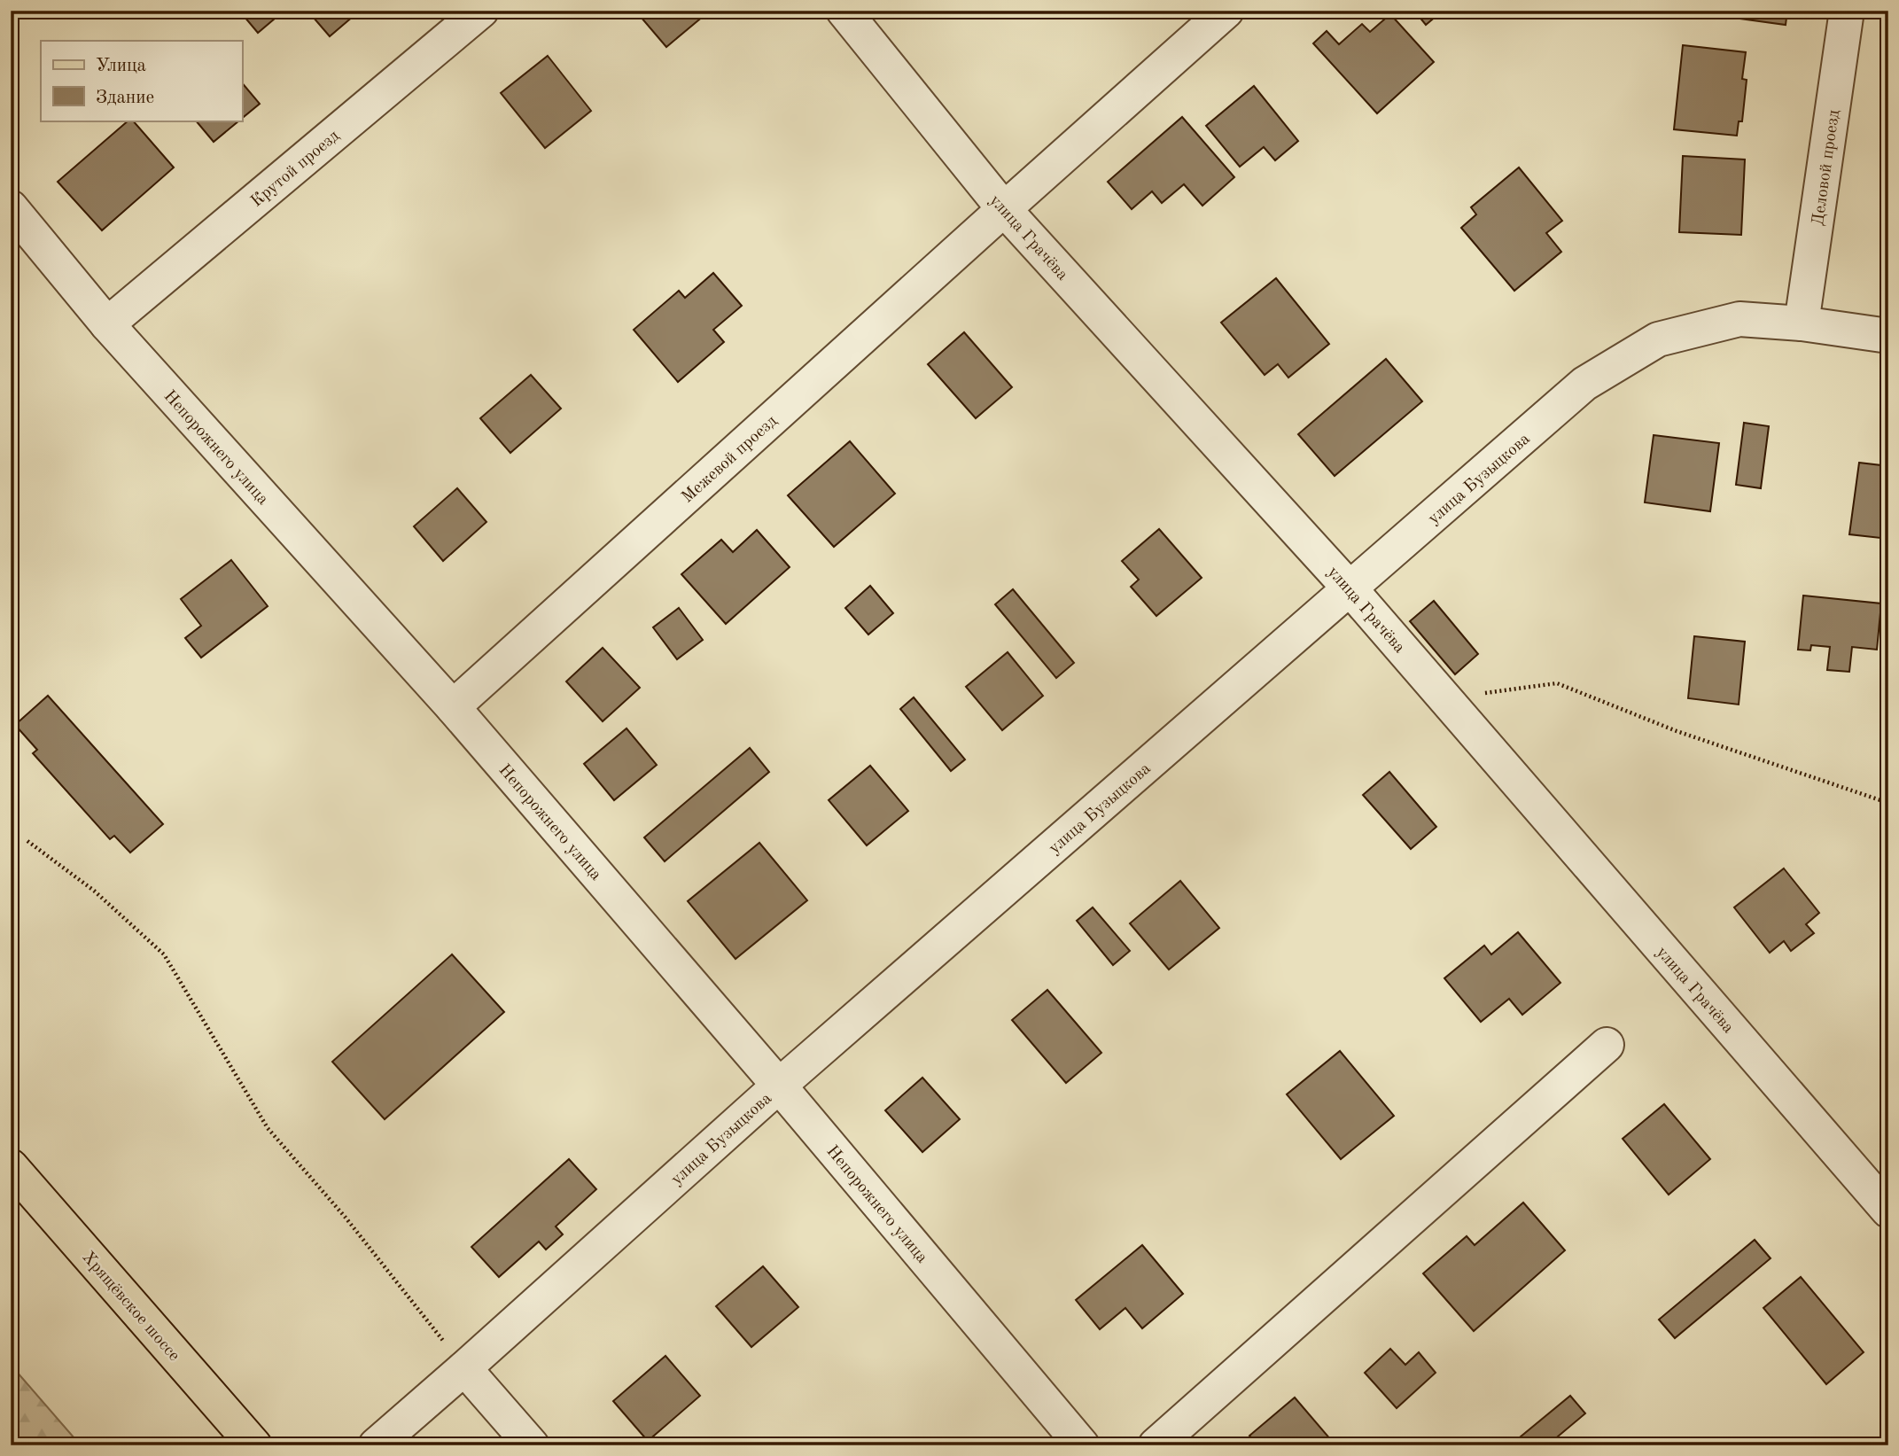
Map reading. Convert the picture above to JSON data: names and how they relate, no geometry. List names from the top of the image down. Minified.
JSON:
{"streets":{"main road":["Хрящёвское шоссе"],"street":["Крутой проезд","Деловой проезд","улица Грачёва","Непорожнего улица","Межевой проезд","улица Бузыцкова"]},"crossings":[["Крутой проезд","Непорожнего улица"],["Деловой проезд","улица Бузыцкова"],["улица Грачёва","Межевой проезд"],["улица Грачёва","улица Бузыцкова"],["Непорожнего улица","Межевой проезд"],["Непорожнего улица","улица Бузыцкова"]],"legend":["Улица","Здание"]}
